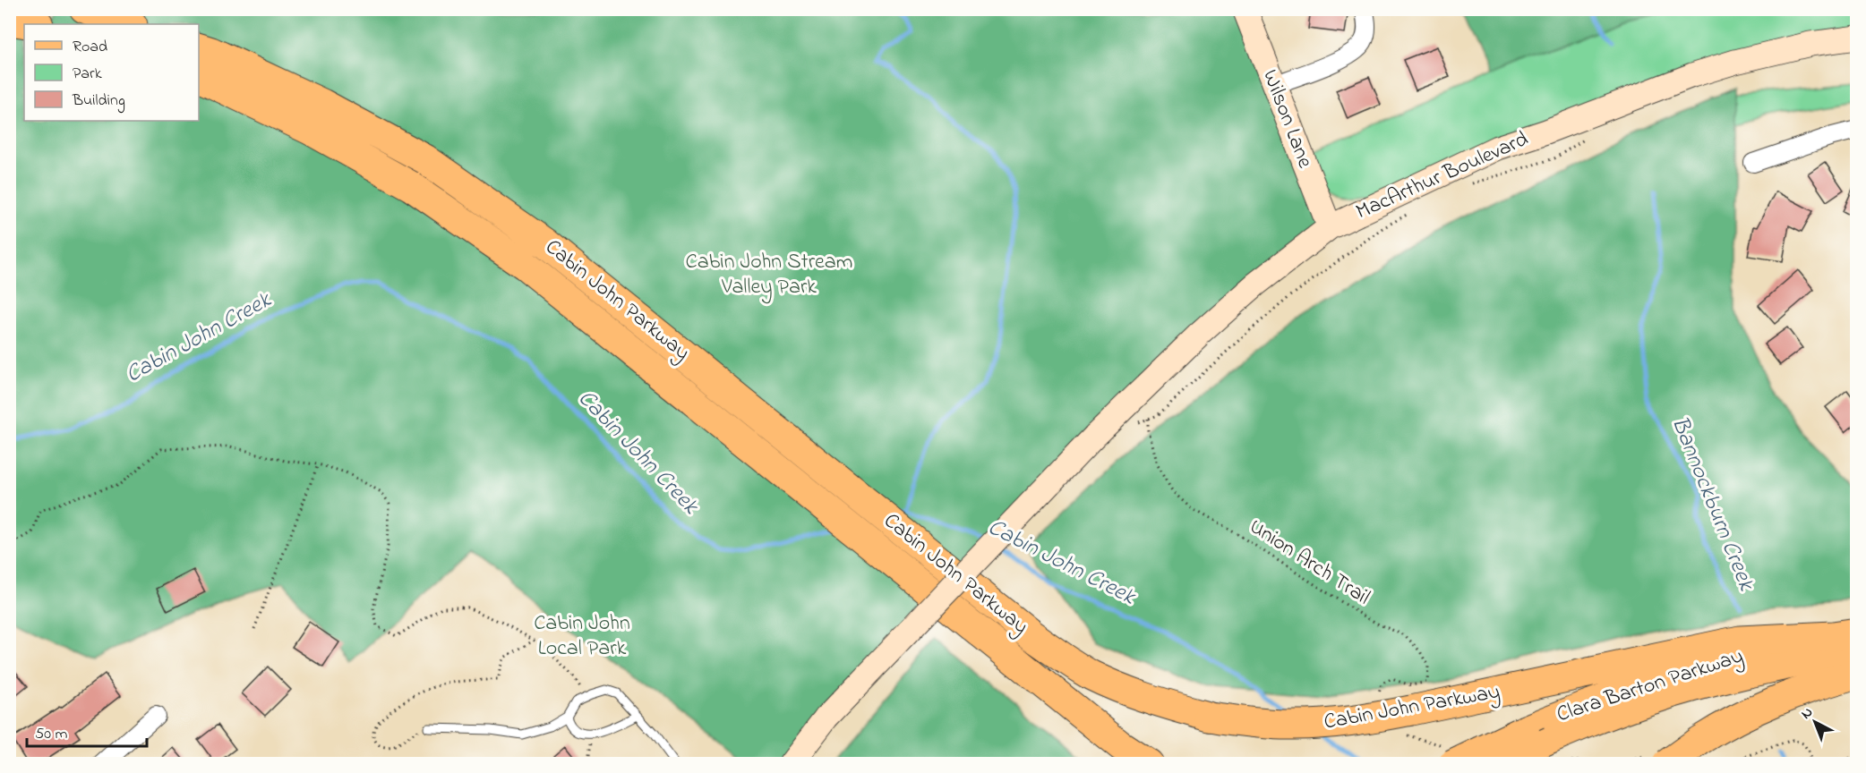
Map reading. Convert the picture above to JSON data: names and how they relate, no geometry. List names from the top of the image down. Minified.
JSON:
{"streets":{"highway":["Cabin John Parkway"],"main road":["Wilson Lane","MacArthur Boulevard","Clara Barton Parkway"],"path":["Union Arch Trail"]},"crossings":[["Wilson Lane","MacArthur Boulevard"],["Cabin John Parkway","Clara Barton Parkway"]],"water":["Cabin John Creek","Bannockburn Creek"],"parks":["Cabin John Stream Valley Park","Cabin John Local Park"],"legend":["Road","Park","Building"],"scale_bar":"50 m","north":"top left"}
